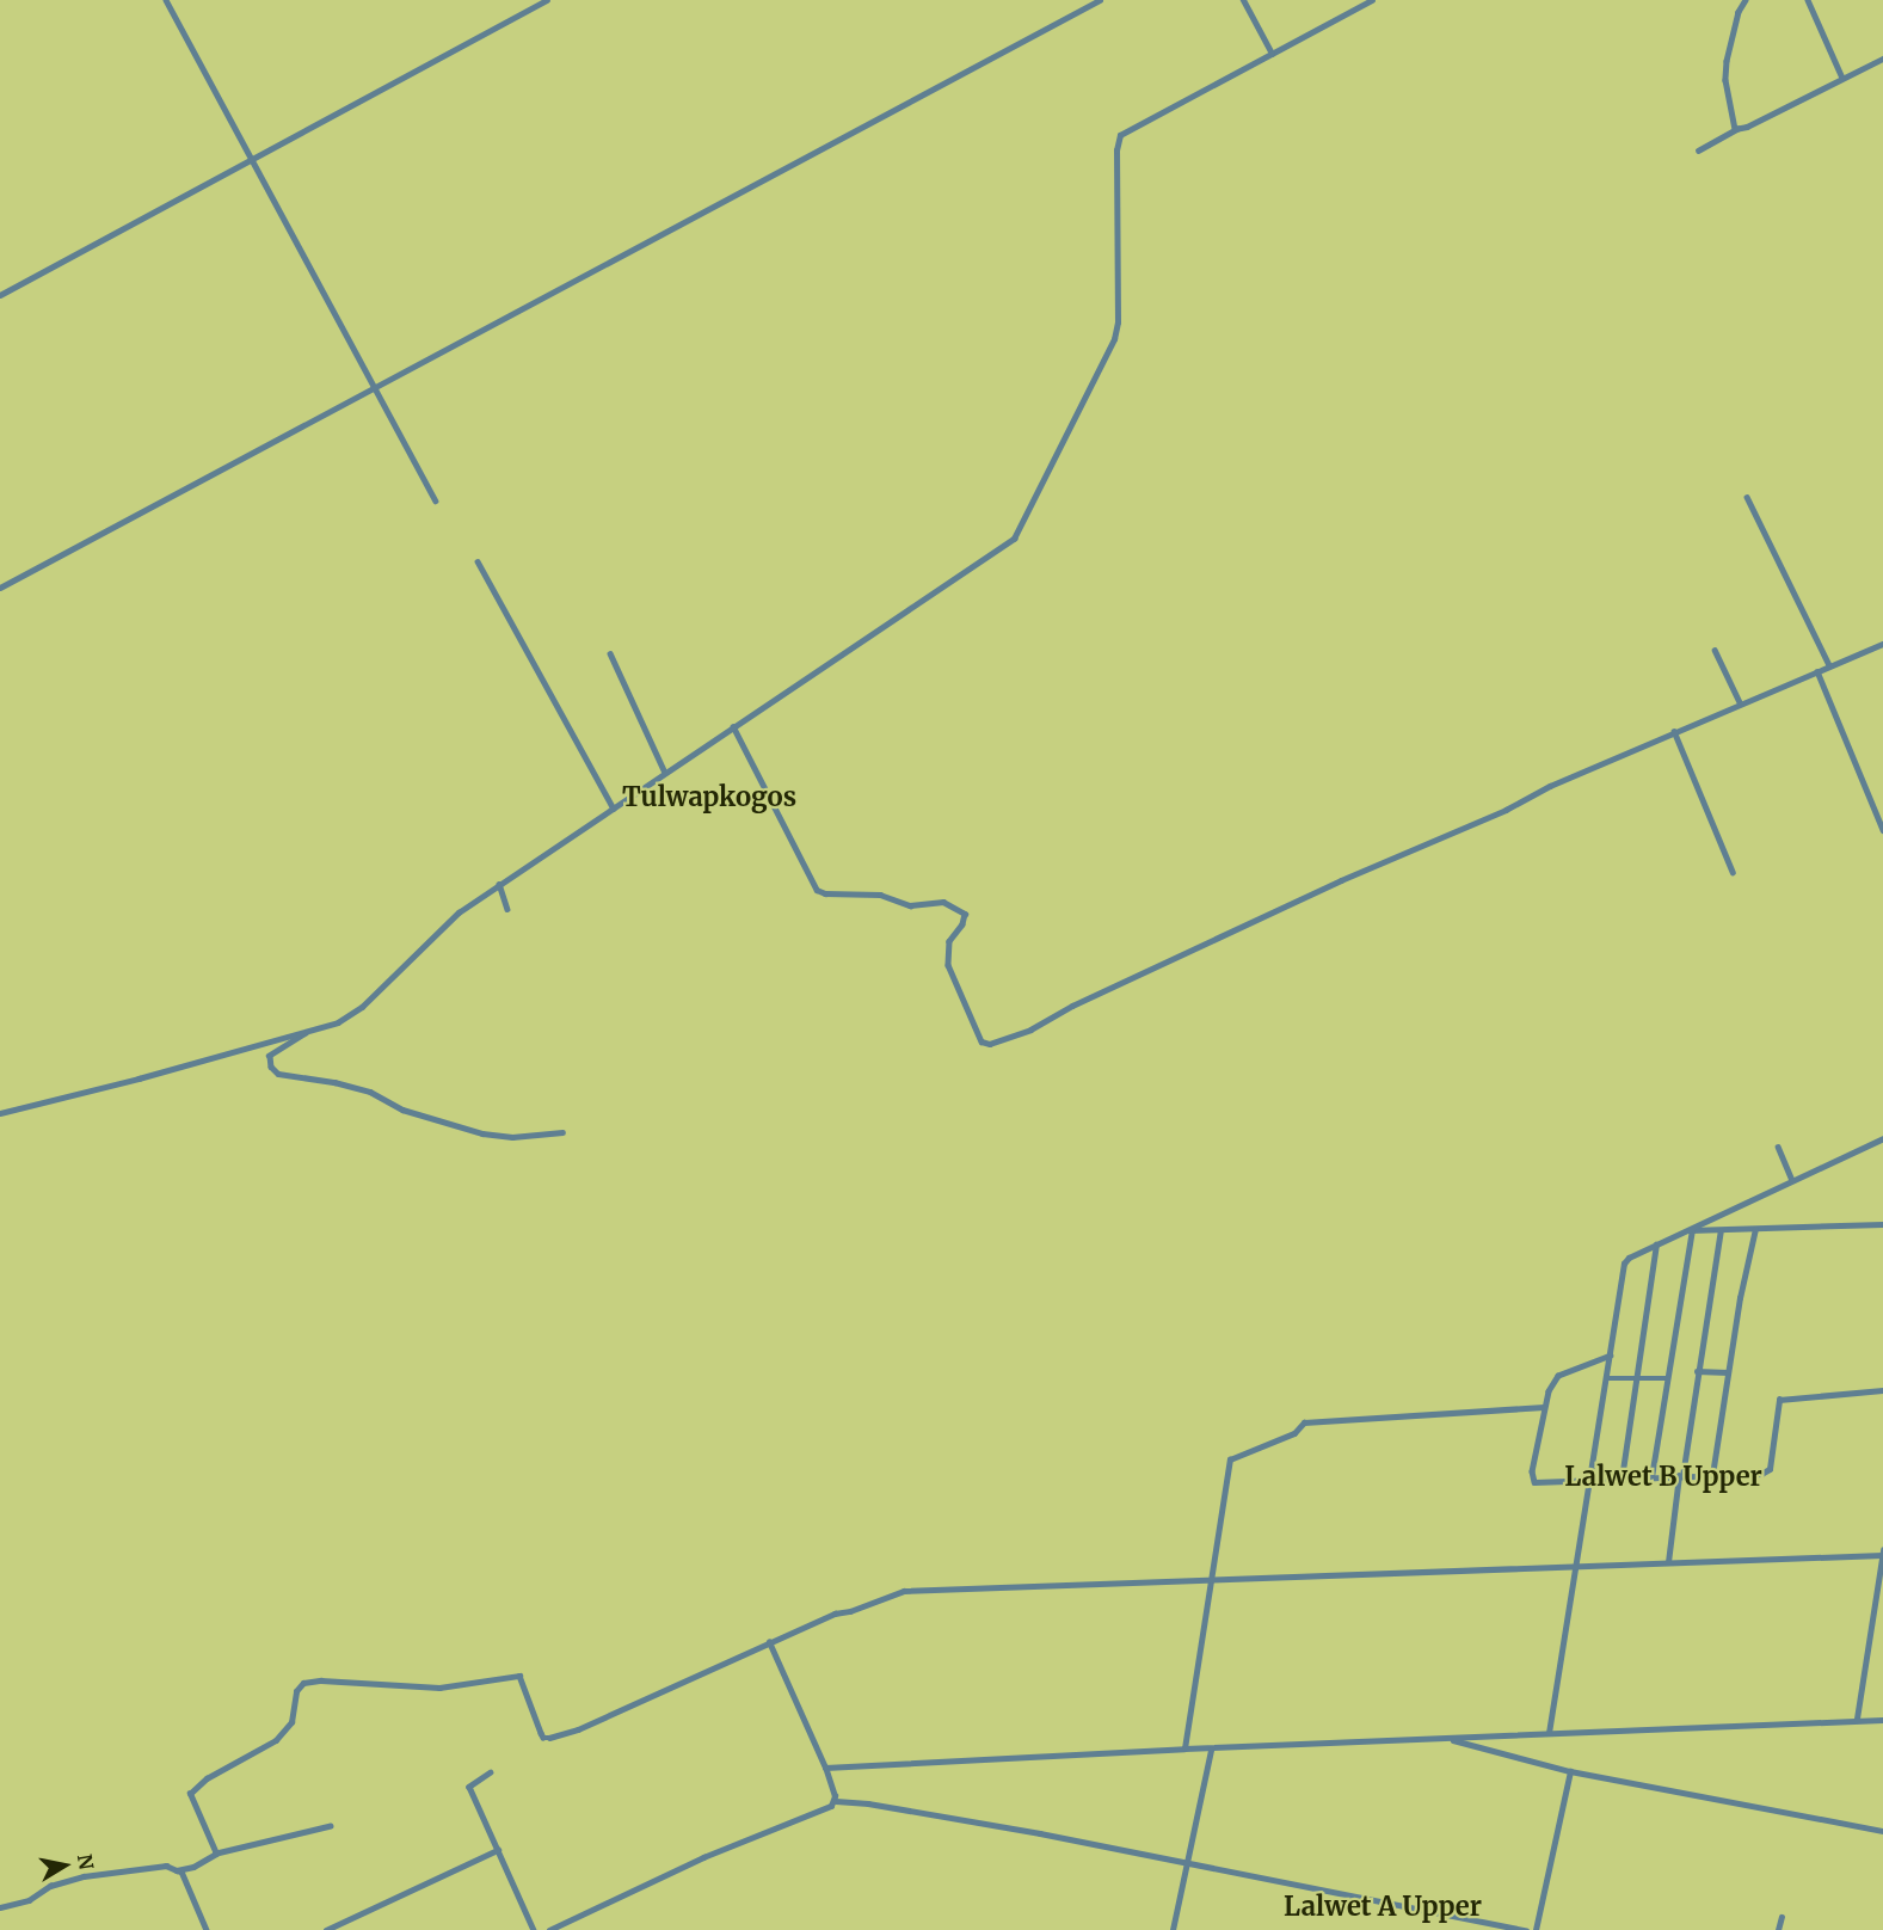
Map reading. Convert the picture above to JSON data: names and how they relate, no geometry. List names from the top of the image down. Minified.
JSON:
{"districts":["Tulwapkogos","Lalwet B Upper","Lalwet A Upper"],"north":"right"}
